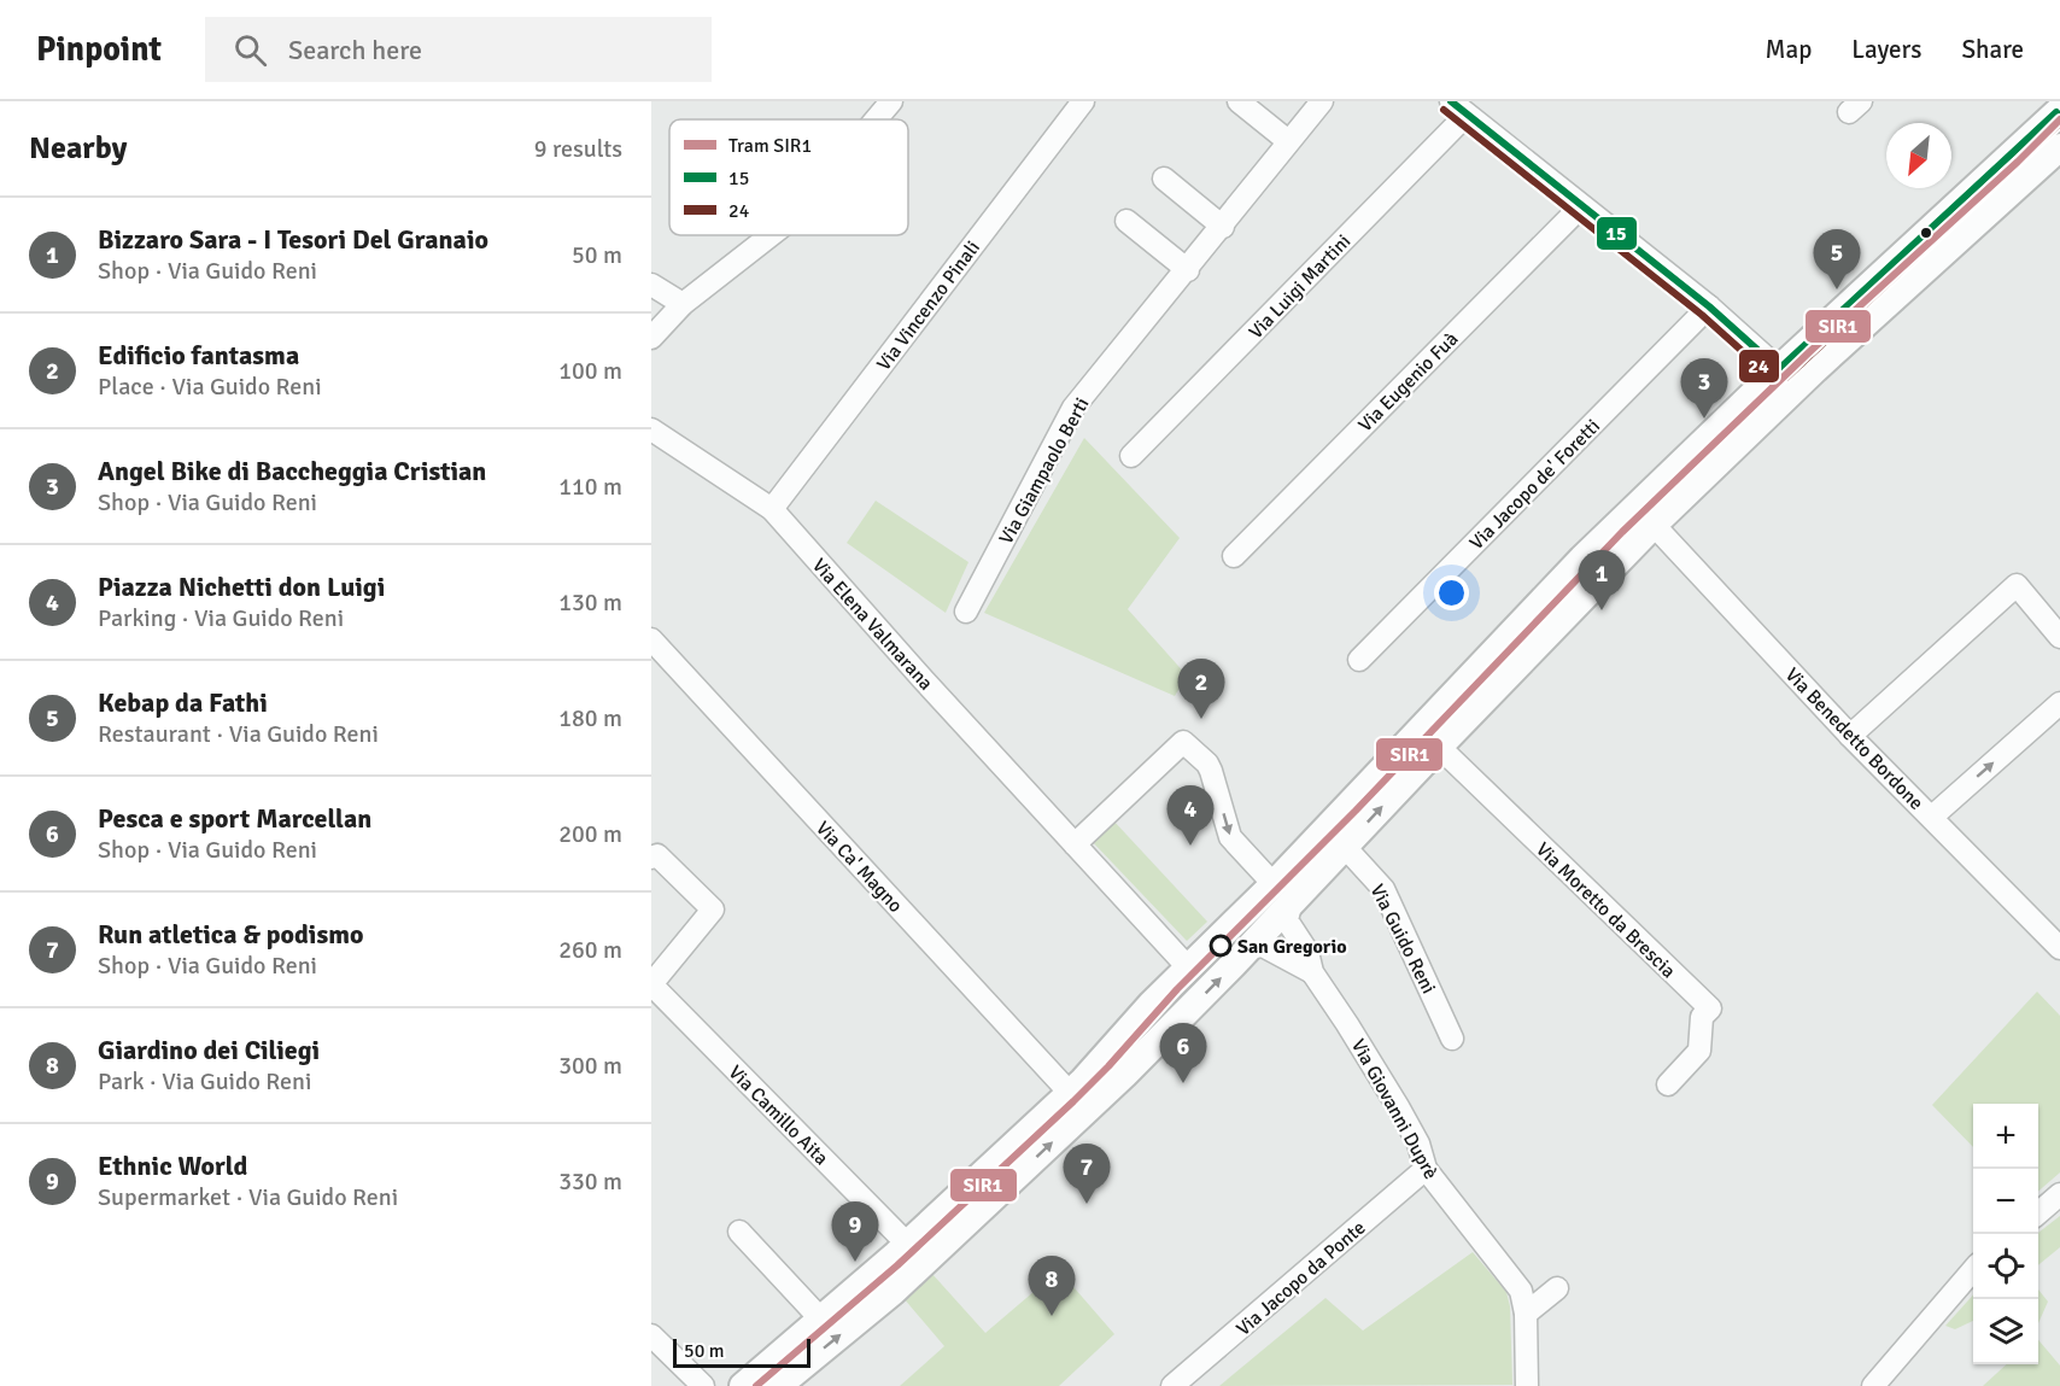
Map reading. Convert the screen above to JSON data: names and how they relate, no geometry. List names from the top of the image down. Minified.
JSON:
{"streets":{"street":["Via Luigi Martini","Via Vincenzo Pinali","Via Eugenio Fuà","Via Giampaolo Berti","Via Jacopo de' Foretti","Via Elena Valmarana","Via Benedetto Bordone","Via Ca' Magno","Via Moretto da Brescia","Via Guido Reni","Via Giovanni Duprè","Via Camillo Aita","Via Jacopo da Ponte"]},"crossings":[["Via Vincenzo Pinali","Via Elena Valmarana"],["Via Giovanni Duprè","Via Jacopo da Ponte"]],"places":["San Gregorio"],"lines":["transit line 15","transit line 24","tram line SIR1"],"legend":["Tram SIR1","15","24"],"scale_bar":"50 m","north":"bottom left","page":{"header":"Pinpoint","search":"Search here","nav":["Map","Layers","Share"],"heading":["Nearby","9 results"],"list":[{"mark":"1","name":"Bizzaro Sara - I Tesori Del Granaio","note":"Shop · Via Guido Reni","value":"50 m"},{"mark":"2","name":"Edificio fantasma","note":"Place · Via Guido Reni","value":"100 m"},{"mark":"3","name":"Angel Bike di Baccheggia Cristian","note":"Shop · Via Guido Reni","value":"110 m"},{"mark":"4","name":"Piazza Nichetti don Luigi","note":"Parking · Via Guido Reni","value":"130 m"},{"mark":"5","name":"Kebap da Fathi","note":"Restaurant · Via Guido Reni","value":"180 m"},{"mark":"6","name":"Pesca e sport Marcellan","note":"Shop · Via Guido Reni","value":"200 m"},{"mark":"7","name":"Run atletica & podismo","note":"Shop · Via Guido Reni","value":"260 m"},{"mark":"8","name":"Giardino dei Ciliegi","note":"Park · Via Guido Reni","value":"300 m"},{"mark":"9","name":"Ethnic World","note":"Supermarket · Via Guido Reni","value":"330 m"}],"pins":["5","3","1","2","4","6","7","9","8"],"map_buttons":["+","−"],"scale":"50 m"}}
